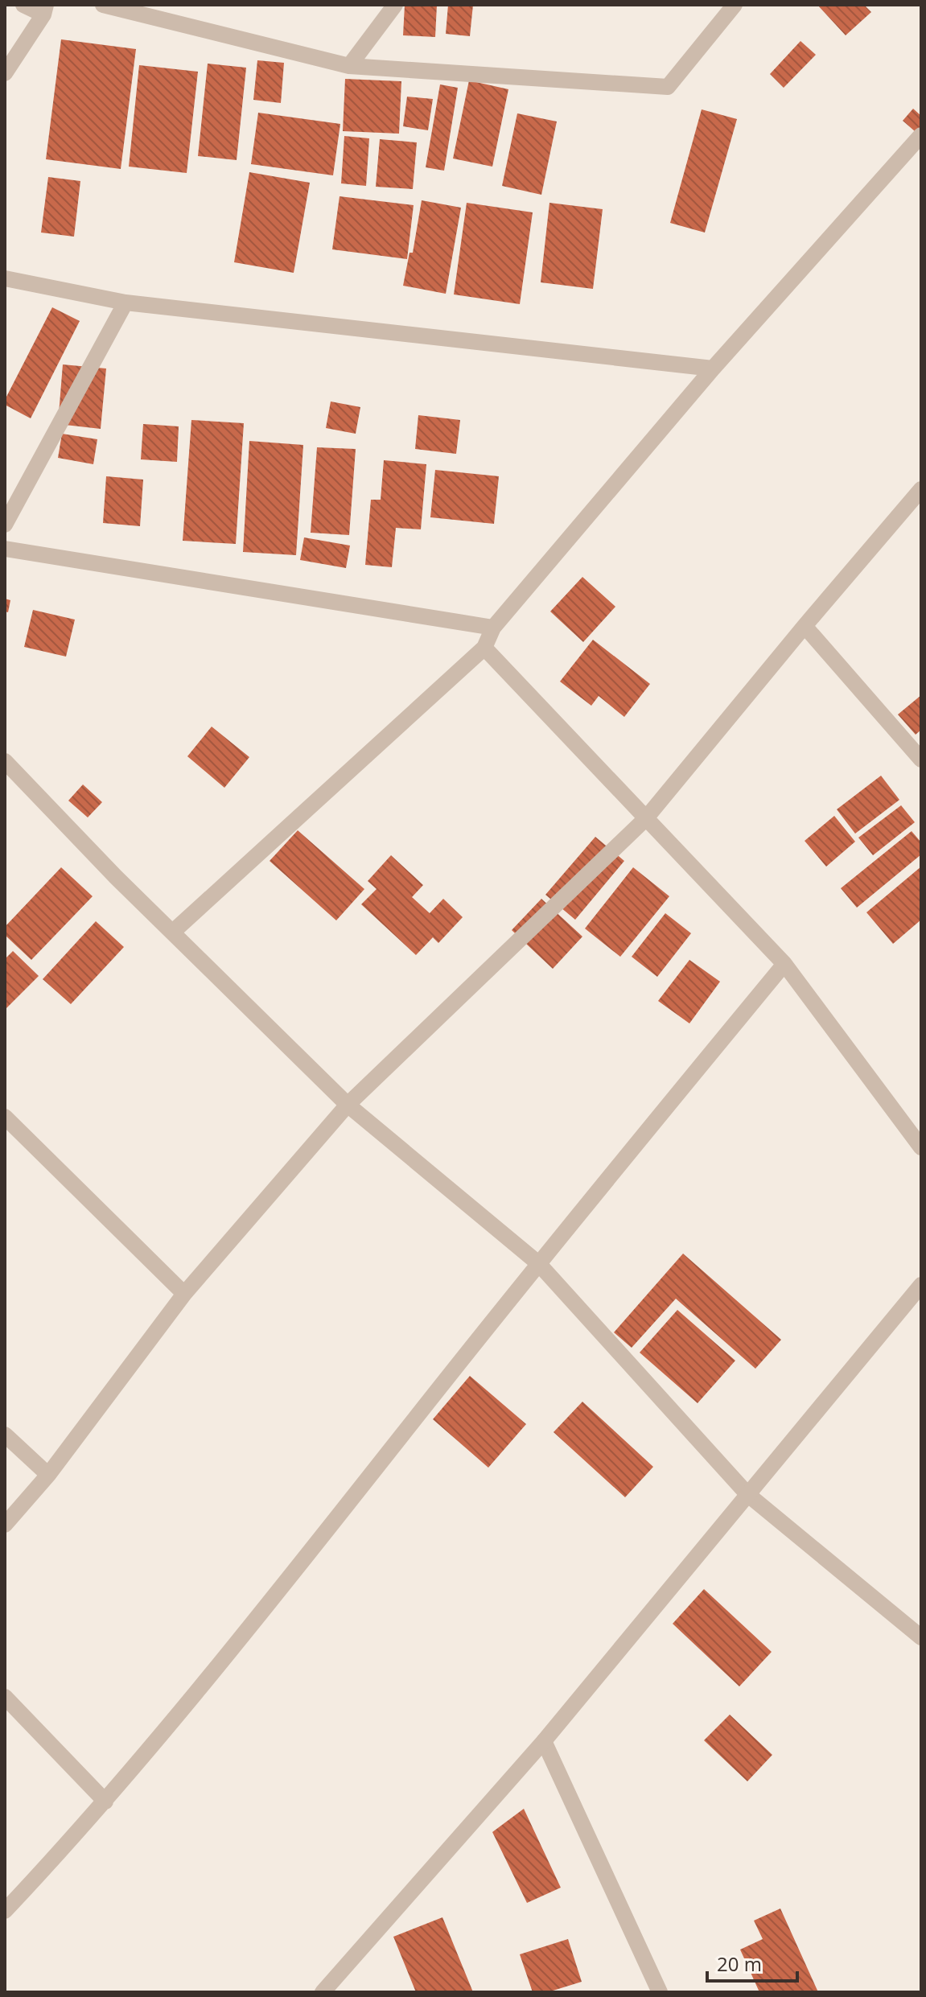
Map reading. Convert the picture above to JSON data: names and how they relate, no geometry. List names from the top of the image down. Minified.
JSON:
{"scale_bar":"20 m"}
